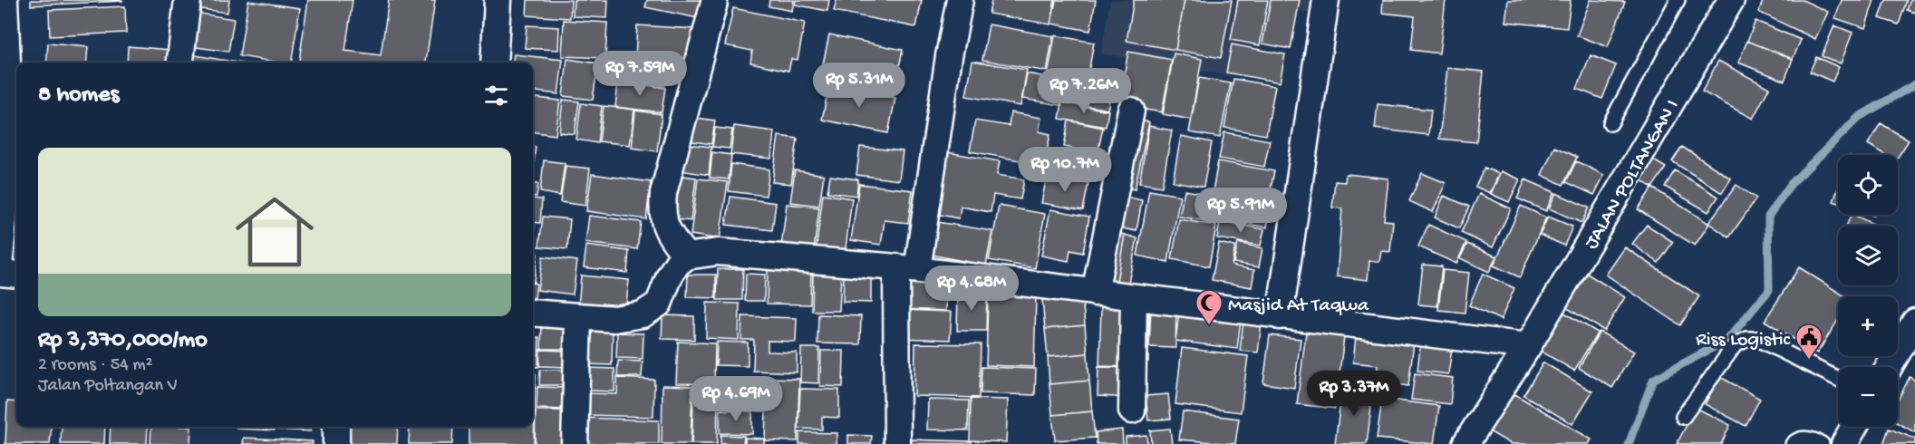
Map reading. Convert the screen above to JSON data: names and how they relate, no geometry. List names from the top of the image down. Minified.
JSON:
{"streets":{"street":["JALAN POLTANGAN I"]},"places":{"mosque":["Masjid At Taqwa"],"public building":["Riss Logistic"]},"page":{"price":["Rp 7.59M","Rp 5.31M","Rp 7.26M","Rp 10.7M","Rp 5.91M","Rp 4.68M","Rp 3.37M","Rp 4.69M"],"heading":"8 homes","list":[{"name":"Rp 3,370,000/mo","note":"2 rooms · 54 m² · Jalan Poltangan V"}],"map_buttons":["+","−"]}}
